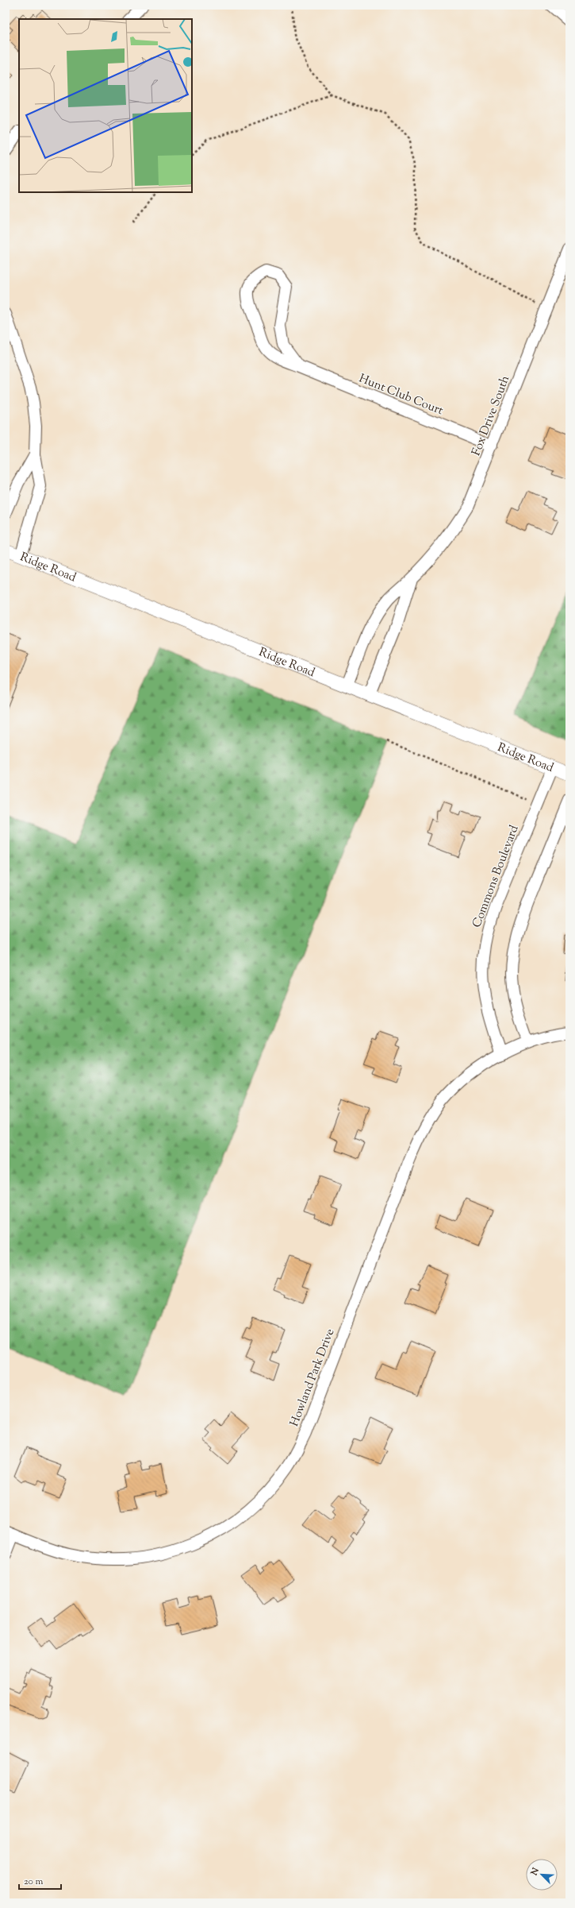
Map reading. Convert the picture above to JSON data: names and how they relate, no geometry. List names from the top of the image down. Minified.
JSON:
{"streets":{"street":["Hunt Club Court","Fox Drive South","Ridge Road","Commons Boulevard","Howland Park Drive"]},"crossings":[["Hunt Club Court","Fox Drive South"],["Fox Drive South","Ridge Road"],["Ridge Road","Commons Boulevard"],["Commons Boulevard","Howland Park Drive"]],"scale_bar":"20 m","north":"top left"}
